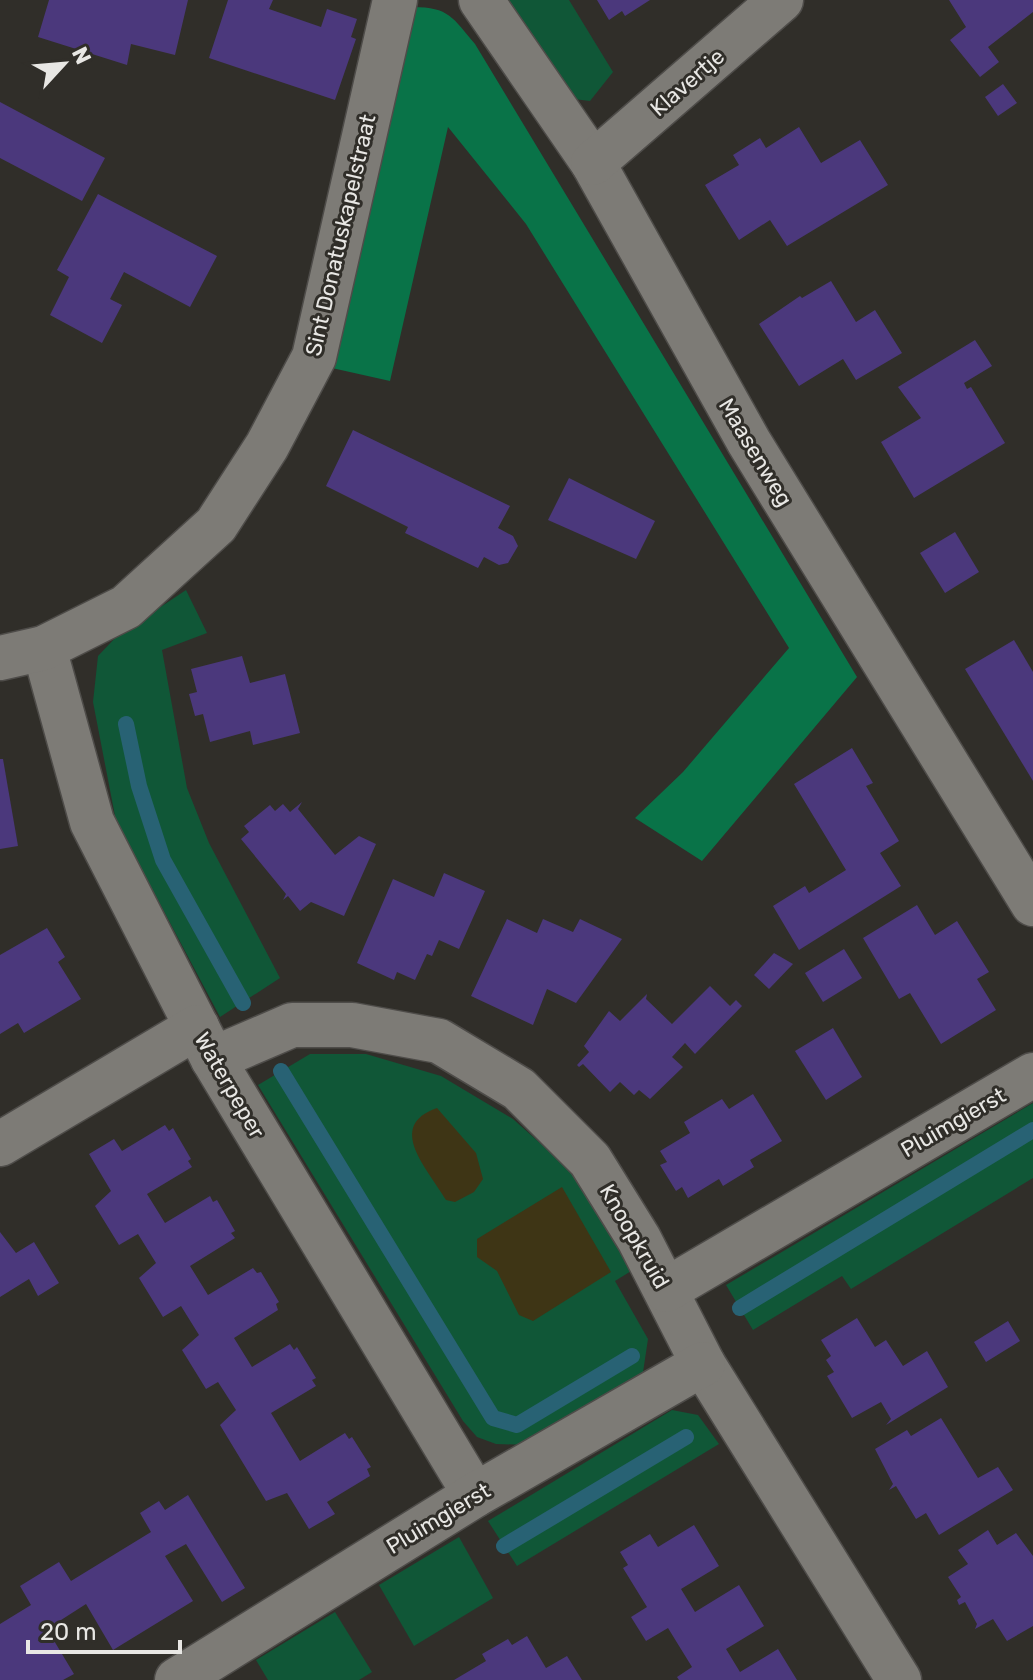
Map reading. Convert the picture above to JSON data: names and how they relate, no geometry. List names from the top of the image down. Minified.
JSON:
{"streets":{"street":["Klavertje","Sint Donatuskapelstraat","Maasenweg","Waterpeper","Pluimgierst","Knoopkruid"]},"crossings":[["Klavertje","Maasenweg"],["Sint Donatuskapelstraat","Waterpeper"],["Waterpeper","Pluimgierst"],["Waterpeper","Knoopkruid"],["Pluimgierst","Knoopkruid"]],"scale_bar":"20 m","north":"top right"}
